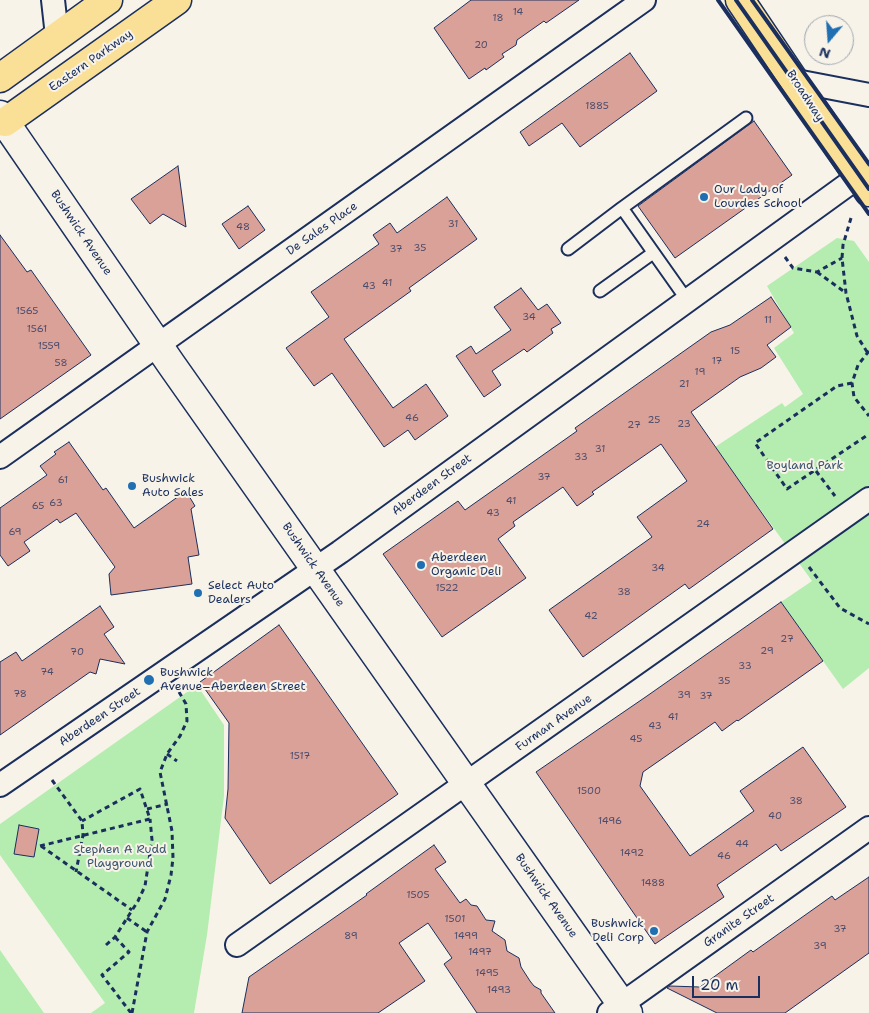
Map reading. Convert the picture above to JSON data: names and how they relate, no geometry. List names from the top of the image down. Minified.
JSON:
{"streets":{"main road":["Eastern Parkway","Broadway","Bushwick Avenue"],"street":["De Sales Place","Aberdeen Street","Furman Avenue","Granite Street"]},"crossings":[["Eastern Parkway","Bushwick Avenue"],["Broadway","Aberdeen Street"],["De Sales Place","Bushwick Avenue"],["Bushwick Avenue","Aberdeen Street"],["Bushwick Avenue","Furman Avenue"],["Bushwick Avenue","Granite Street"]],"parks":["Boyland Park","Stephen A Rudd Playground"],"places":["Our Lady of Lourdes School","Bushwick Auto Sales","Aberdeen Organic Deli","Select Auto Dealers","Bushwick Avenue–Aberdeen Street","Bushwick Deli Corp"],"house_numbers":["14","18","20","1885","31","48","35","37","41","43","1565","34","11","1561","1559","15","17","58","19","21","46","25","23","27","31","33","37","61","41","63","65","43","24","69","34","1522","38","42","27","29","70","33","74","35","78","39","37","41","43","45","1517","1500","38","40","1496","44","1492","46","1488","1505","1501","37","89","1499","39","1497","1495","1493"],"scale_bar":"20 m","north":"bottom"}
